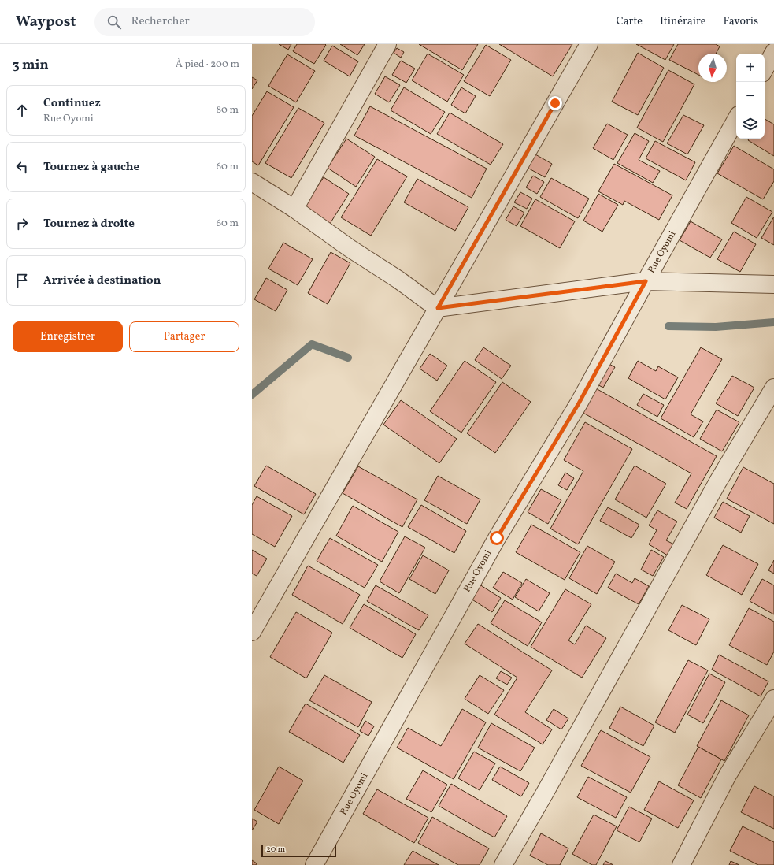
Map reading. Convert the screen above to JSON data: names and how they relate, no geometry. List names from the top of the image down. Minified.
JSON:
{"streets":{"street":["Rue Oyomi"]},"scale_bar":"20 m","north":"bottom","page":{"header":"Waypost","search":"Rechercher","nav":["Carte","Itinéraire","Favoris"],"heading":["3 min","À pied · 200 m"],"map_buttons":["+","−"],"list":[["Continuez","Rue Oyomi","80 m"],["Tournez à gauche","60 m"],["Tournez à droite","60 m"],"Arrivée à destination"],"buttons":["Enregistrer","Partager"],"scale":"20 m"}}
